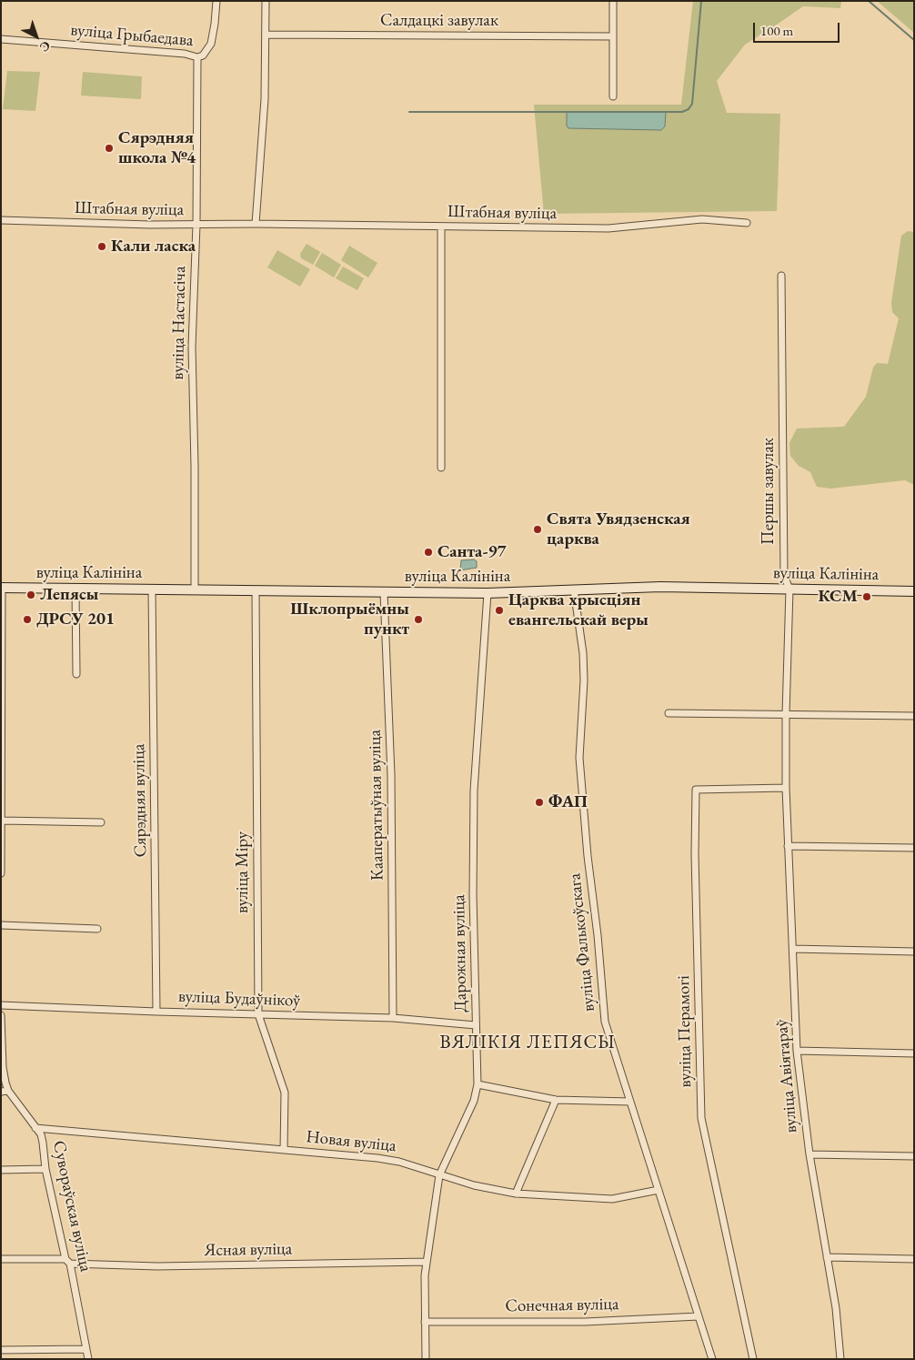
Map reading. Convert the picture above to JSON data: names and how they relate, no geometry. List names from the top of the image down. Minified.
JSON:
{"streets":{"street":["Салдацкі завулак","вуліца Грыбаедава","Штабная вуліца","вуліца Настасіча","Першы завулак","вуліца Калініна","Сярэдняя вуліца","Кааператыўная вуліца","вуліца Міру","вуліца Фалькоўскага","Дарожная вуліца","вуліца Будаўнікоў","вуліца Перамогі","вуліца Авіятараў","Новая вуліца","Сувораўская вуліца","Ясная вуліца","Сонечная вуліца"]},"crossings":[["вуліца Грыбаедава","вуліца Настасіча"],["Штабная вуліца","вуліца Настасіча"],["вуліца Настасіча","вуліца Калініна"],["Першы завулак","вуліца Калініна"],["Першы завулак","вуліца Перамогі"],["Першы завулак","вуліца Авіятараў"],["вуліца Калініна","Сярэдняя вуліца"],["вуліца Калініна","Кааператыўная вуліца"],["вуліца Калініна","вуліца Міру"],["вуліца Калініна","вуліца Фалькоўскага"],["вуліца Калініна","Дарожная вуліца"],["Сярэдняя вуліца","вуліца Будаўнікоў"],["Кааператыўная вуліца","вуліца Будаўнікоў"],["вуліца Міру","вуліца Будаўнікоў"],["вуліца Міру","Новая вуліца"],["вуліца Фалькоўскага","Новая вуліца"],["вуліца Фалькоўскага","Сонечная вуліца"],["Дарожная вуліца","вуліца Будаўнікоў"],["Дарожная вуліца","Новая вуліца"],["Дарожная вуліца","Ясная вуліца"],["Дарожная вуліца","Сонечная вуліца"],["вуліца Перамогі","вуліца Авіятараў"],["Новая вуліца","Сувораўская вуліца"],["Сувораўская вуліца","Ясная вуліца"]],"districts":["ВЯЛІКІЯ ЛЕПЯСЫ"],"places":["Сярэдняя школа №4","Кали ласка","Свята Увядзенская царква","Санта-97","Лепясы","КСМ","Царква хрысціян евангельскай веры","ДРСУ 201","Шклопрыёмны пункт","ФАП"],"scale_bar":"100 m","north":"bottom right"}
